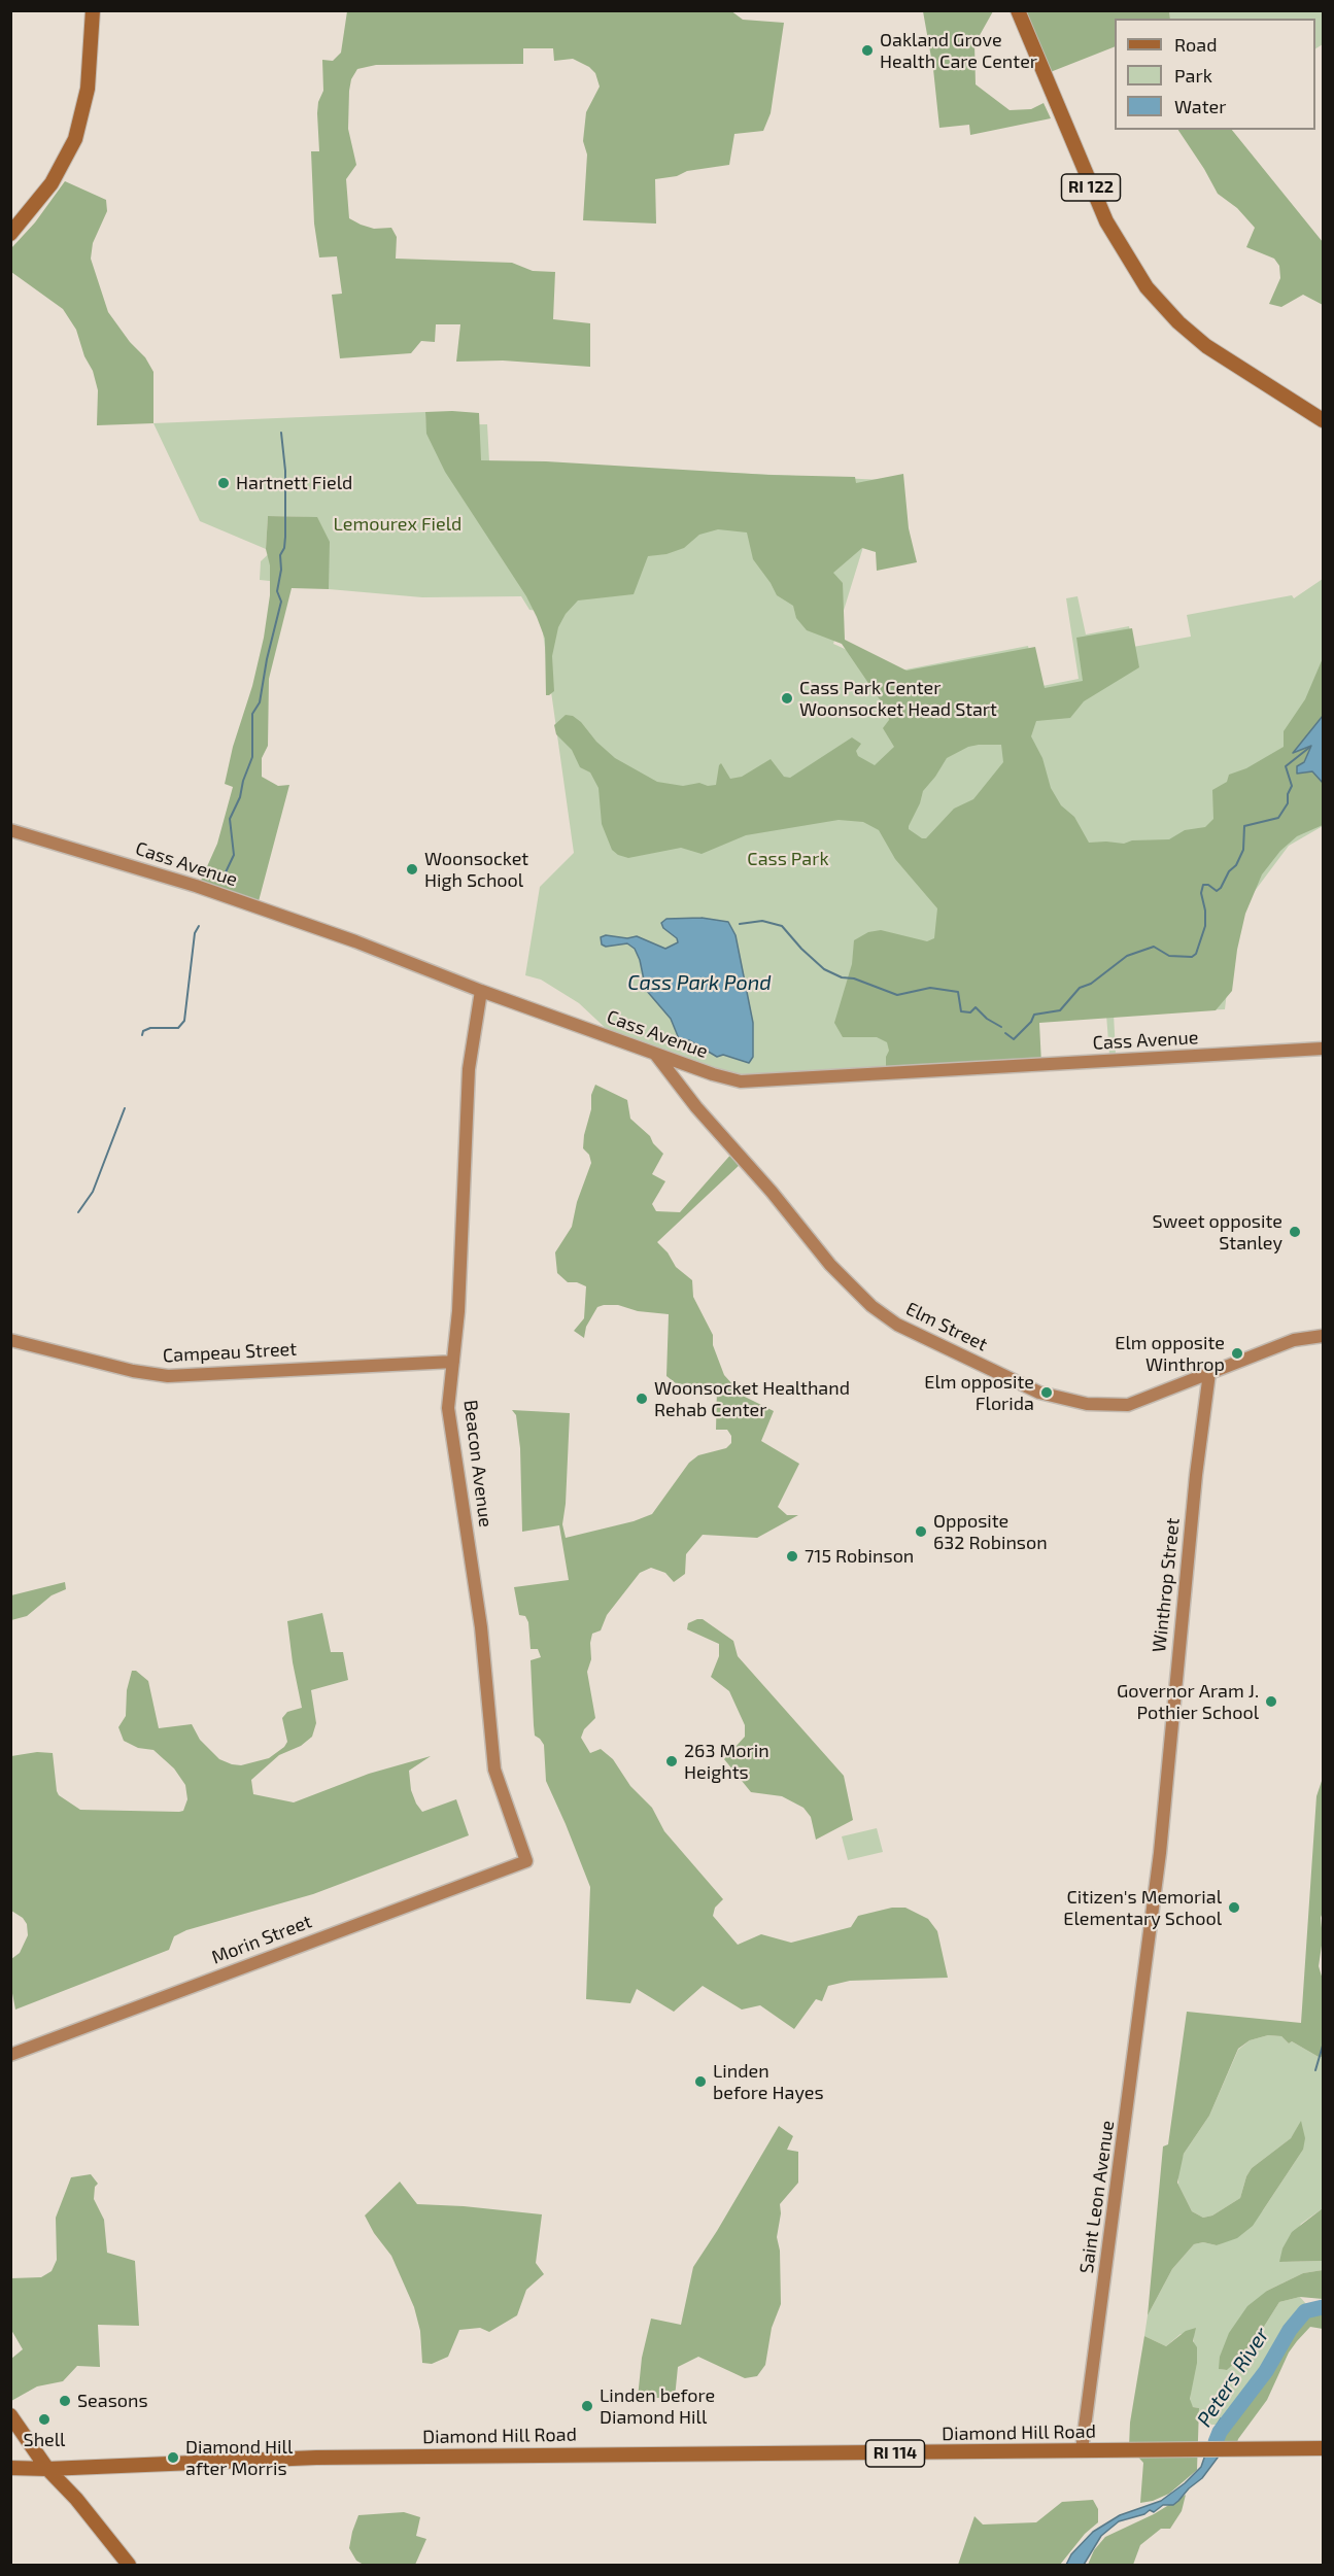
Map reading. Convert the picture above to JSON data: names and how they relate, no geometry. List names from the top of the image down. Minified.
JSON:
{"streets":{"main road":["RI 122","Diamond Hill Road","RI 114"],"street":["Cass Avenue","Elm Street","Campeau Street","Beacon Avenue","Winthrop Street","Morin Street","Saint Leon Avenue"]},"crossings":[["Cass Avenue","Elm Street"],["Cass Avenue","Beacon Avenue"],["Elm Street","Winthrop Street"],["Campeau Street","Beacon Avenue"],["Beacon Avenue","Morin Street"],["Winthrop Street","Saint Leon Avenue"],["Saint Leon Avenue","Diamond Hill Road"]],"water":["Cass Park Pond","Peters River"],"parks":["Lemourex Field","Cass Park"],"places":["Oakland Grove Health Care Center","Hartnett Field","Cass Park Center Woonsocket Head Start","Woonsocket High School","Sweet opposite Stanley","Elm opposite Winthrop","Elm opposite Florida","Woonsocket Healthand Rehab Center","Opposite 632 Robinson","715 Robinson","Governor Aram J. Pothier School","263 Morin Heights","Citizen's Memorial Elementary School","Linden before Hayes","Seasons","Linden before Diamond Hill","Shell","Diamond Hill after Morris"],"legend":["Road","Park","Water"]}
